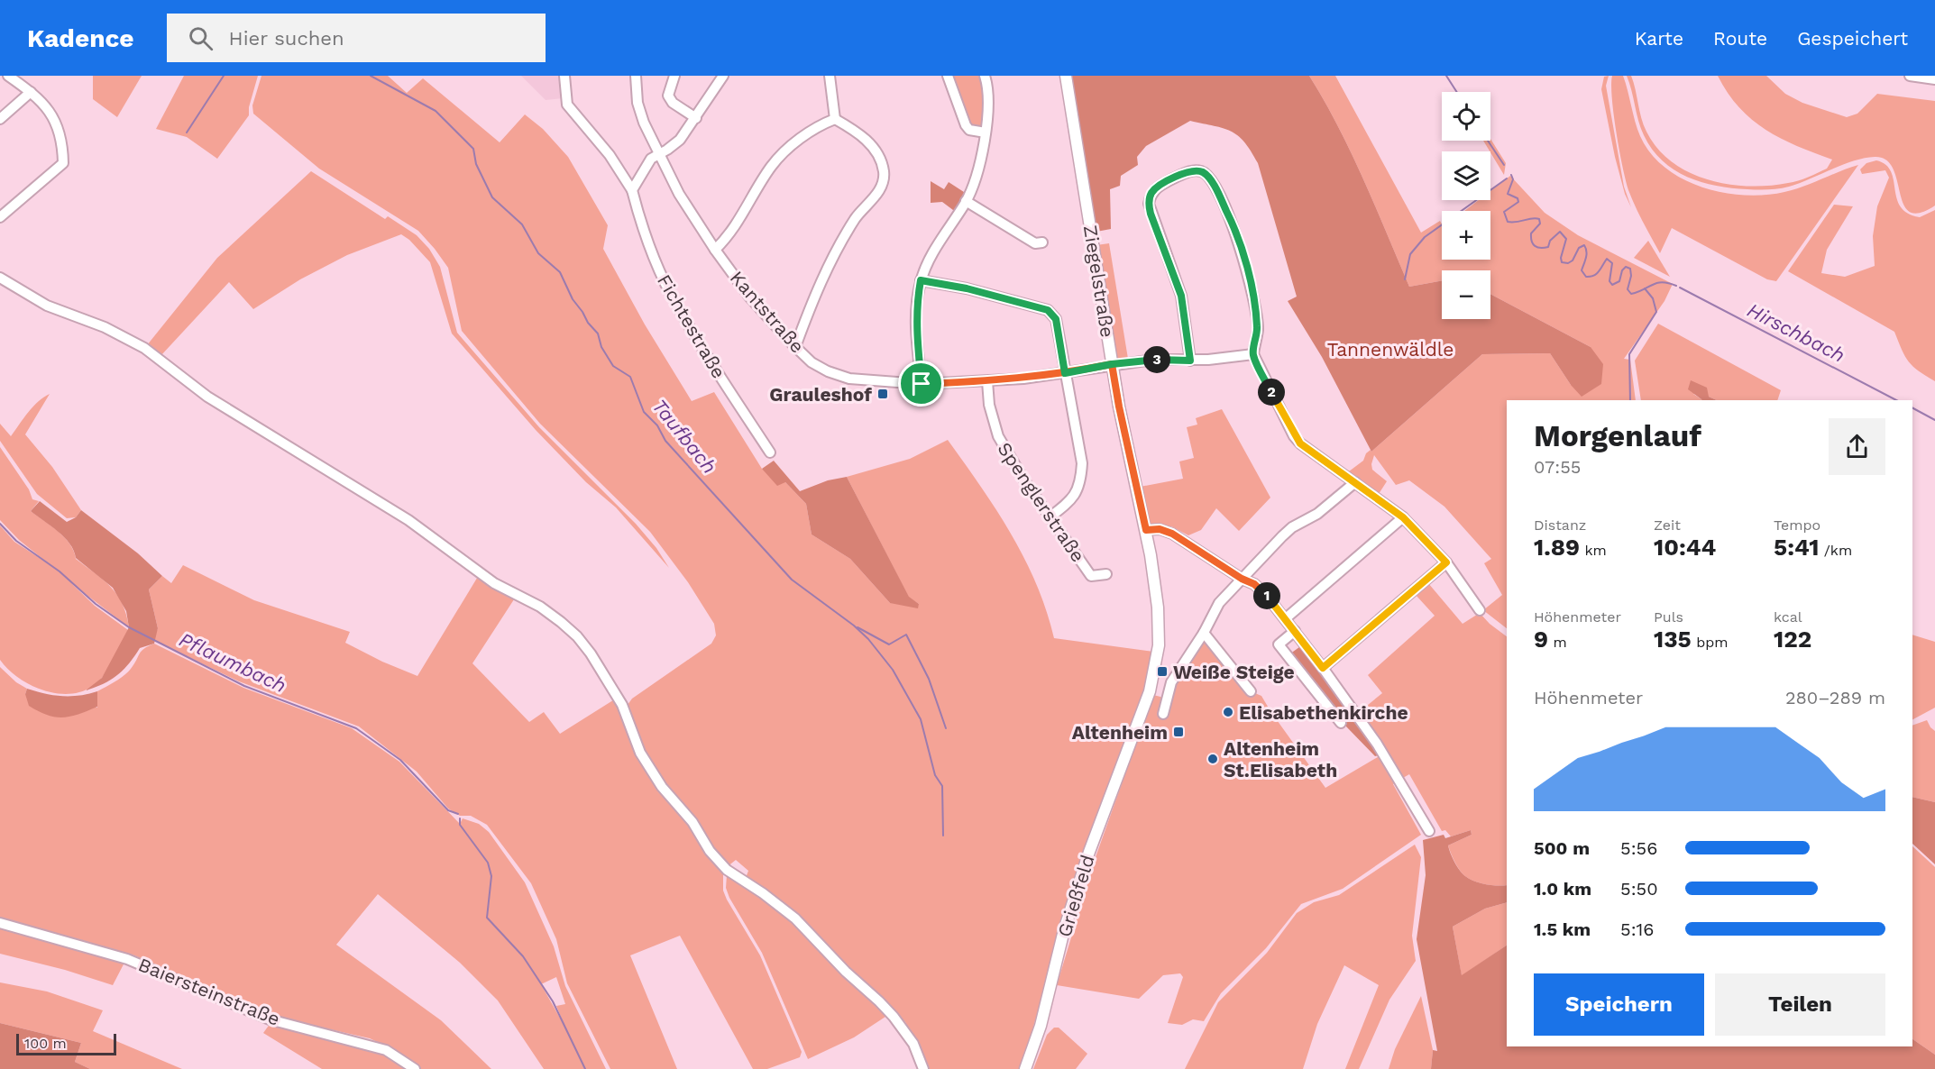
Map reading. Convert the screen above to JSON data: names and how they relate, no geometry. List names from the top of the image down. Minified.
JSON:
{"streets":{"main road":["Ziegelstraße","Grießfeld"],"street":["Kantstraße","Fichtestraße","Spenglerstraße","Baiersteinstraße"]},"crossings":[["Ziegelstraße","Kantstraße"],["Ziegelstraße","Grießfeld"],["Kantstraße","Spenglerstraße"]],"water":["Hirschbach","Taufbach","Pflaumbach"],"parks":["Tannenwäldle"],"places":{"transit":["Grauleshof","Weiße Steige","Altenheim"],"other":["Elisabethenkirche","Altenheim St.Elisabeth"]},"scale_bar":"100 m","page":{"header":"Kadence","search":"Hier suchen","nav":["Karte","Route","Gespeichert"],"map_buttons":["+","−"],"pins":["3","2","1"],"heading":["Morgenlauf","07:55"],"stats":[["Distanz","1.89 km"],["Zeit","10:44"],["Tempo","5:41 /km"],["Höhenmeter","9 m"],["Puls","135 bpm"],["kcal","122"]],"chart":["Höhenmeter","280–289 m"],"list":[{"name":"500 m","note":"5:56"},{"name":"1.0 km","note":"5:50"},{"name":"1.5 km","note":"5:16"}],"buttons":["Speichern","Teilen"],"scale":"100 m"}}
